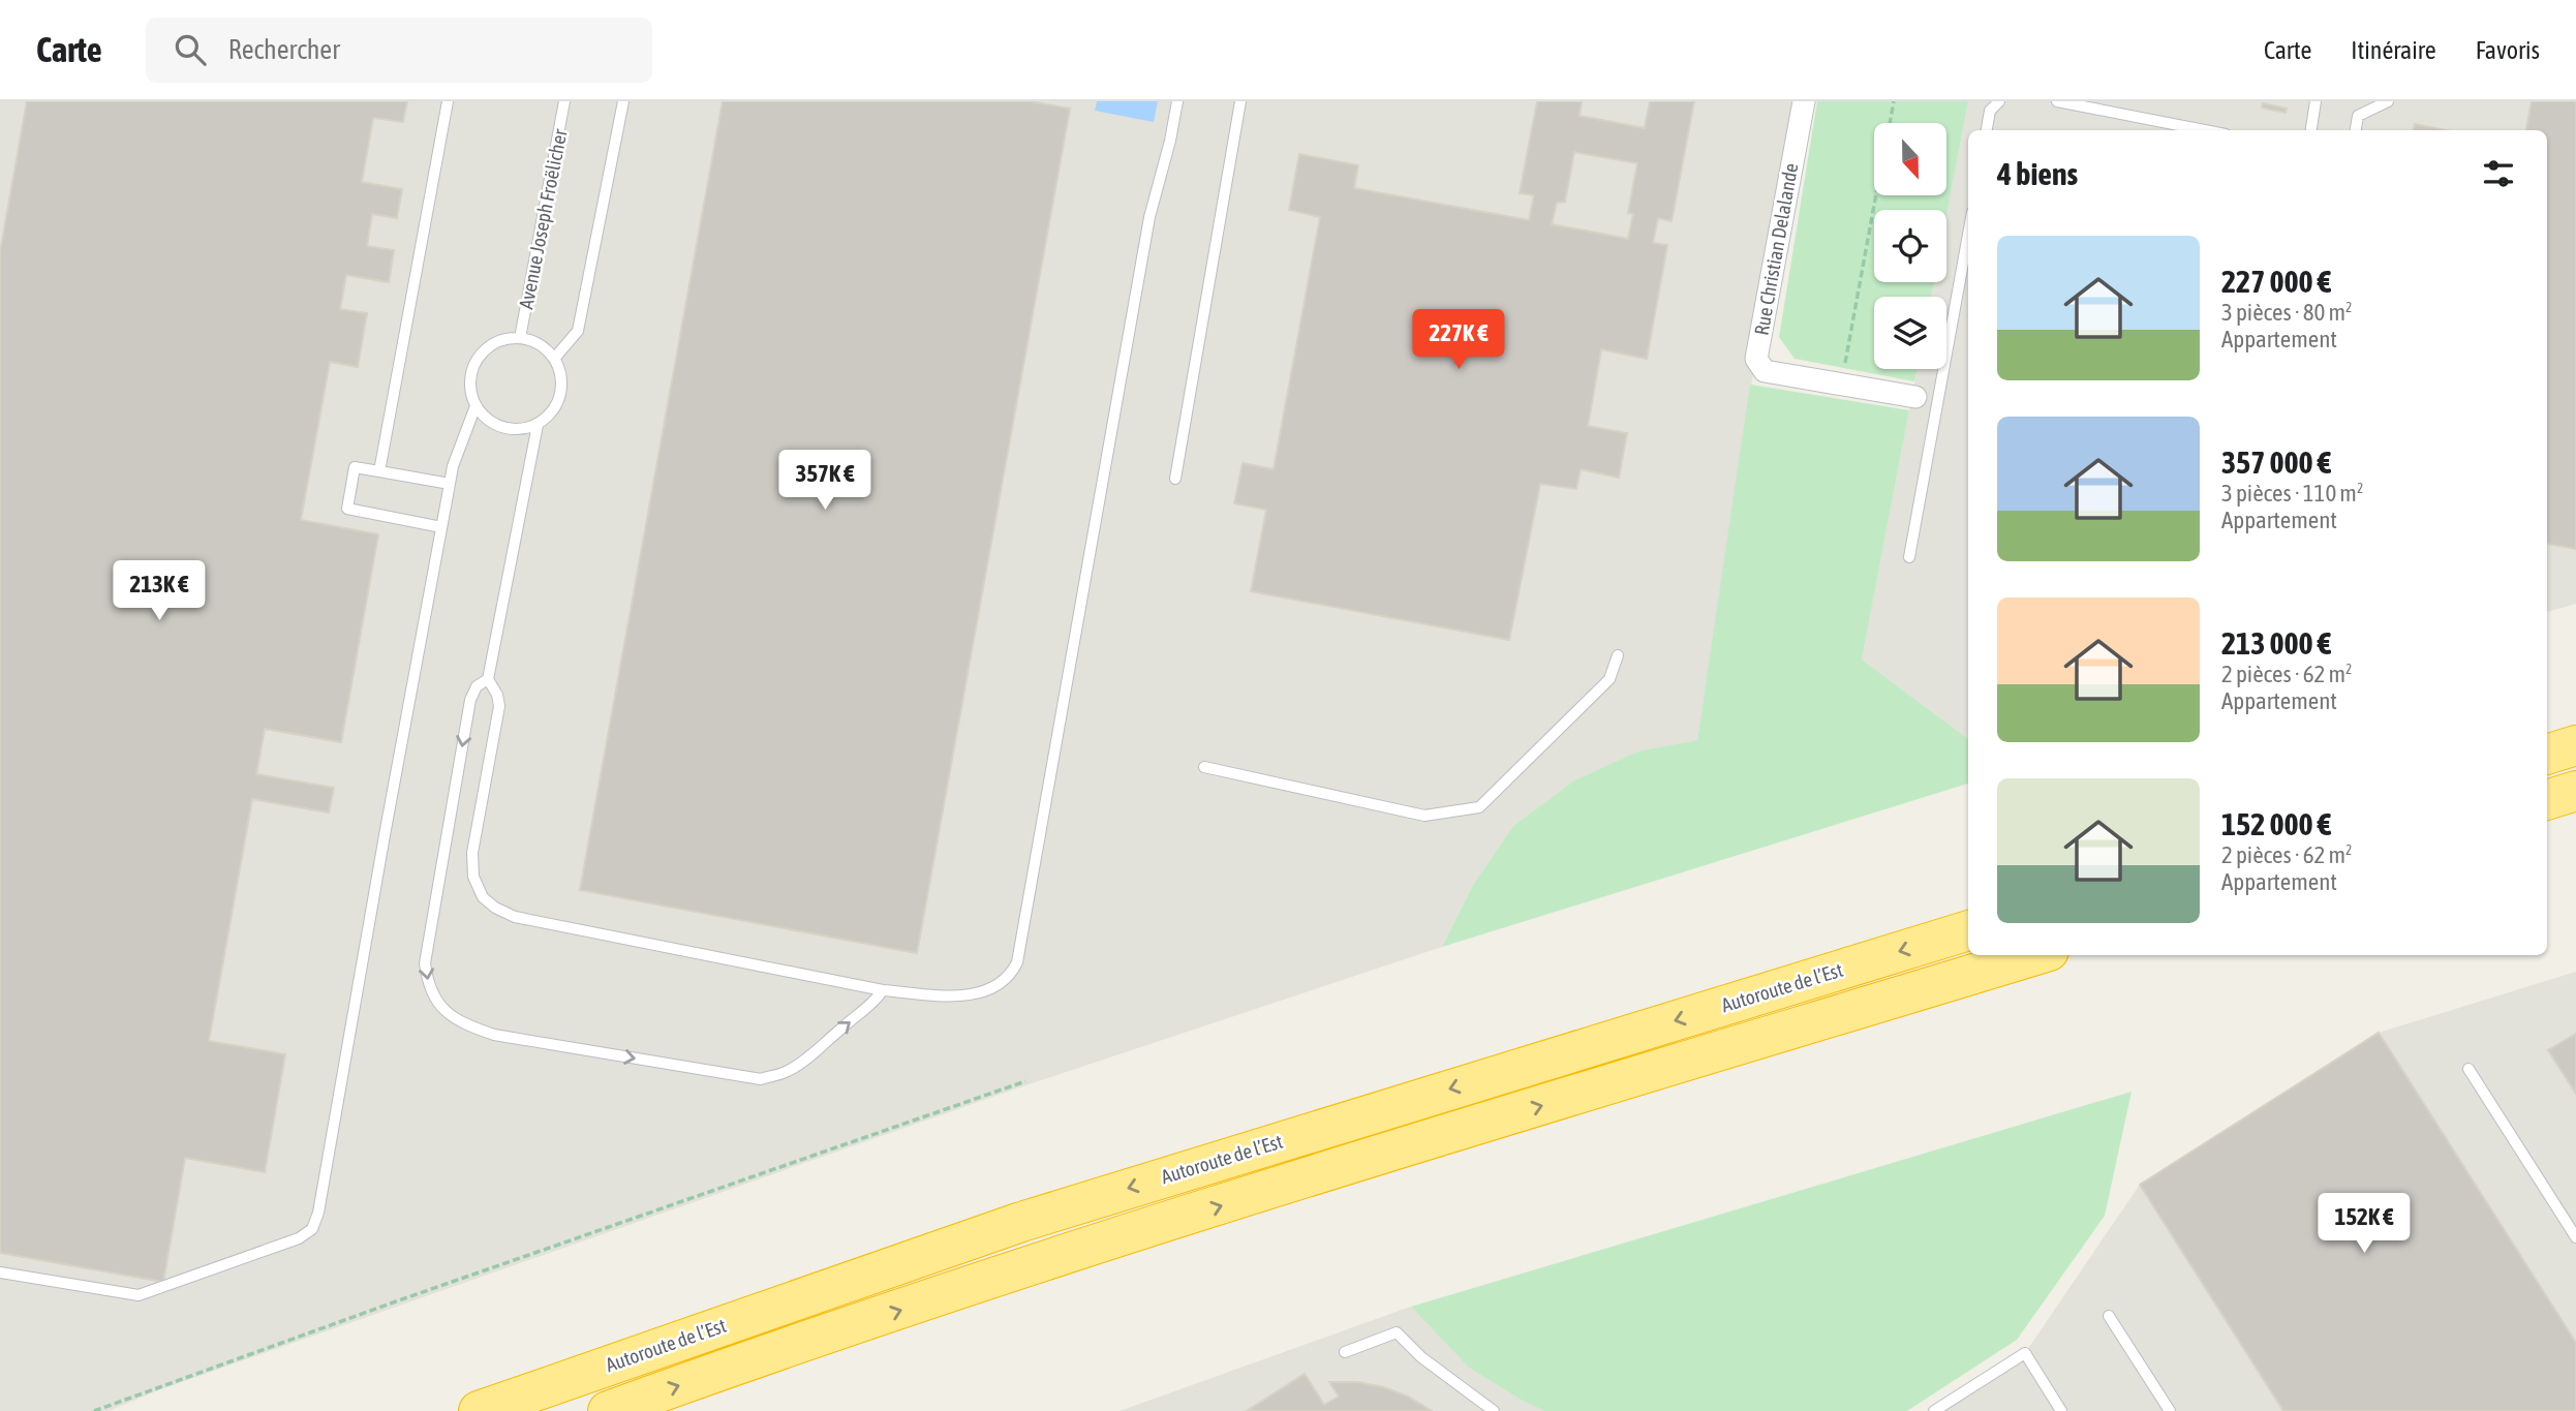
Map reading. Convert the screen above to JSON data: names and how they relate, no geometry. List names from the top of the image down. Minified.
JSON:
{"streets":{"highway":["Autoroute de l’Est"],"street":["Rue Christian Delalande"],"lane":["Avenue Joseph Froëlicher"]},"north":"bottom","page":{"header":"Carte","search":"Rechercher","nav":["Carte","Itinéraire","Favoris"],"heading":"4 biens","list":[{"name":"227 000 €","note":"3 pièces · 80 m² · Appartement"},{"name":"357 000 €","note":"3 pièces · 110 m² · Appartement"},{"name":"213 000 €","note":"2 pièces · 62 m² · Appartement"},{"name":"152 000 €","note":"2 pièces · 62 m² · Appartement"}],"price":["227K €","357K €","213K €","152K €"]}}
